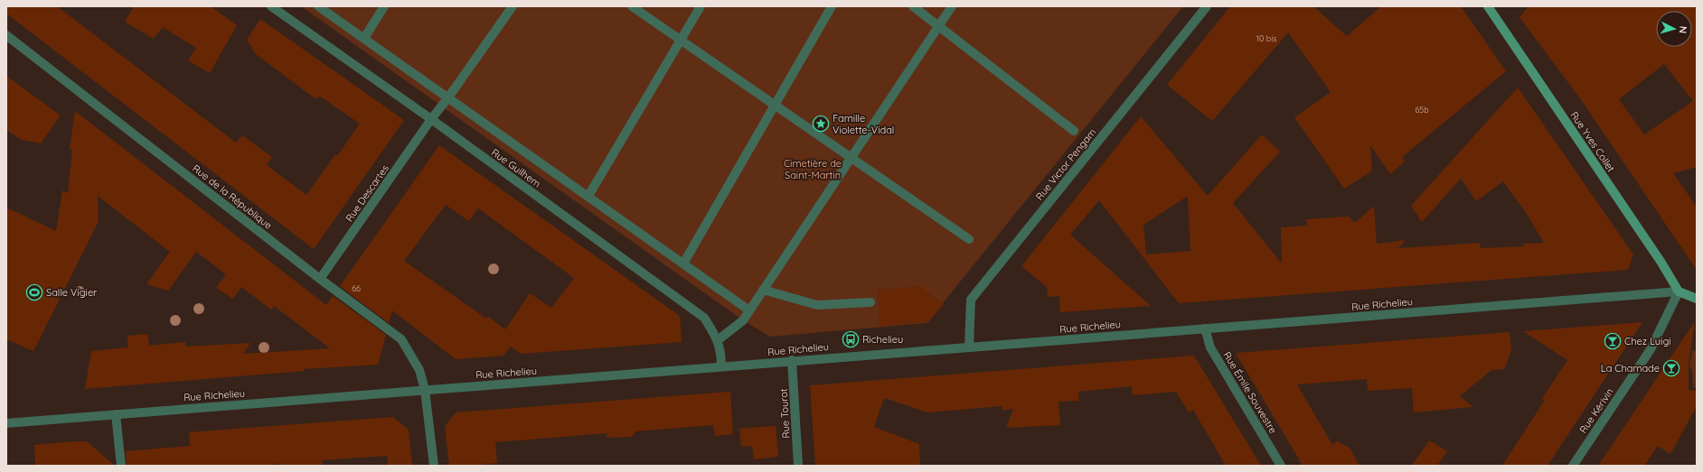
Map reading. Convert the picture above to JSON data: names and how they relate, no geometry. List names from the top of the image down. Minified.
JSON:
{"streets":{"main road":["Rue Yves Collet"],"street":["Rue Victor Pengam","Rue Guilhem","Rue Descartes","Rue de la République","Rue Richelieu","Rue Émile Souvestre","Rue Kérivin","Rue Tourot"]},"crossings":[["Rue Yves Collet","Rue Richelieu"],["Rue Yves Collet","Rue Kérivin"],["Rue Victor Pengam","Rue Richelieu"],["Rue Guilhem","Rue Descartes"],["Rue Guilhem","Rue Richelieu"],["Rue Descartes","Rue de la République"],["Rue de la République","Rue Richelieu"],["Rue Richelieu","Rue Émile Souvestre"],["Rue Richelieu","Rue Kérivin"],["Rue Richelieu","Rue Tourot"]],"parks":["Cimetière de Saint-Martin"],"places":{"place":["Famille Violette-Vidal"],"sports":["Salle Vigier"],"bus stop":["Richelieu"],"bar":["Chez Luigi","La Chamade"]},"house_numbers":["10 bis","65b","66"],"north":"right"}
